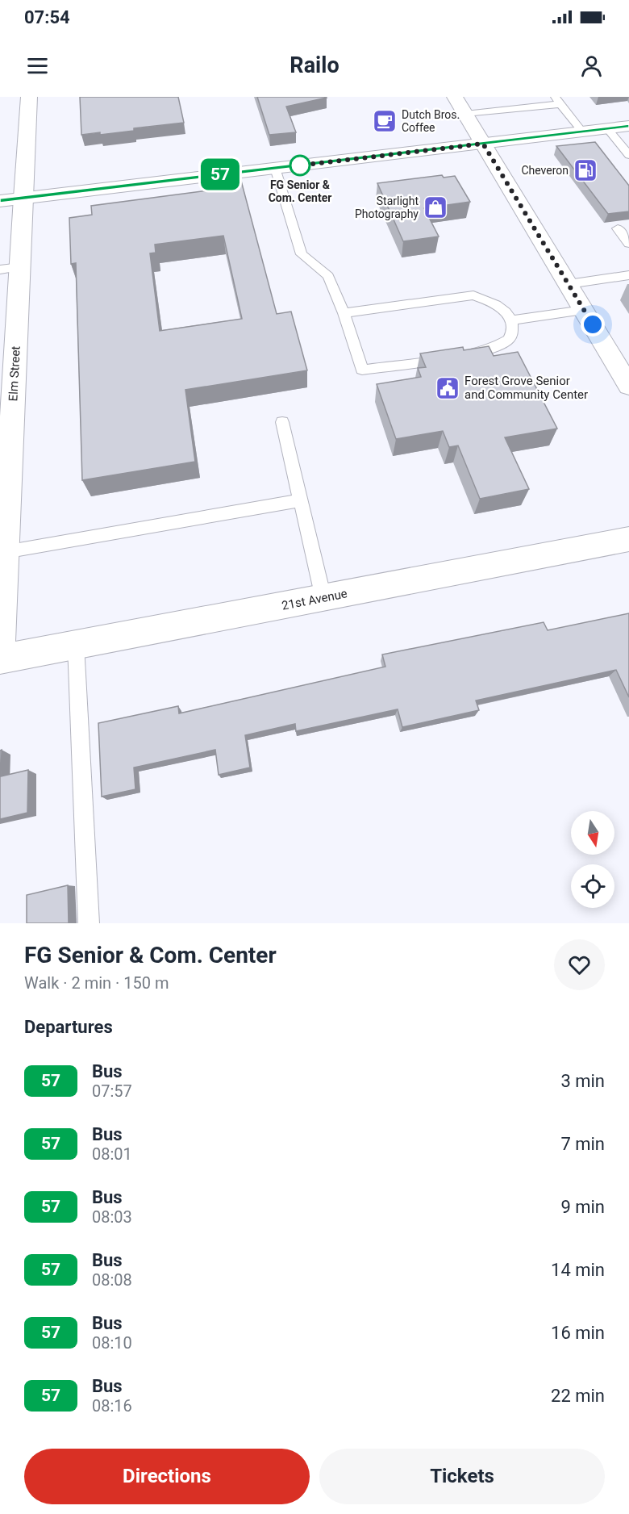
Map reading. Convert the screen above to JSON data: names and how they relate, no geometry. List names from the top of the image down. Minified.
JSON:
{"streets":{"street":["Elm Street","21st Avenue"]},"places":{"cafe":["Dutch Bros. Coffee"],"other":["FG Senior & Com. Center"],"fuel station":["Cheveron"],"shop":["Starlight Photography"],"public building":["Forest Grove Senior and Community Center"]},"lines":["bus line 57"],"north":"bottom","page":{"status":"07:54","header":"Railo","on_map":"57","heading":[["FG Senior & Com. Center","Walk · 2 min · 150 m"],"Departures"],"list":[{"mark":"57","name":"Bus","note":"07:57","value":"3 min"},{"mark":"57","name":"Bus","note":"08:01","value":"7 min"},{"mark":"57","name":"Bus","note":"08:03","value":"9 min"},{"mark":"57","name":"Bus","note":"08:08","value":"14 min"},{"mark":"57","name":"Bus","note":"08:10","value":"16 min"},{"mark":"57","name":"Bus","note":"08:16","value":"22 min"}],"buttons":["Directions","Tickets"]}}
